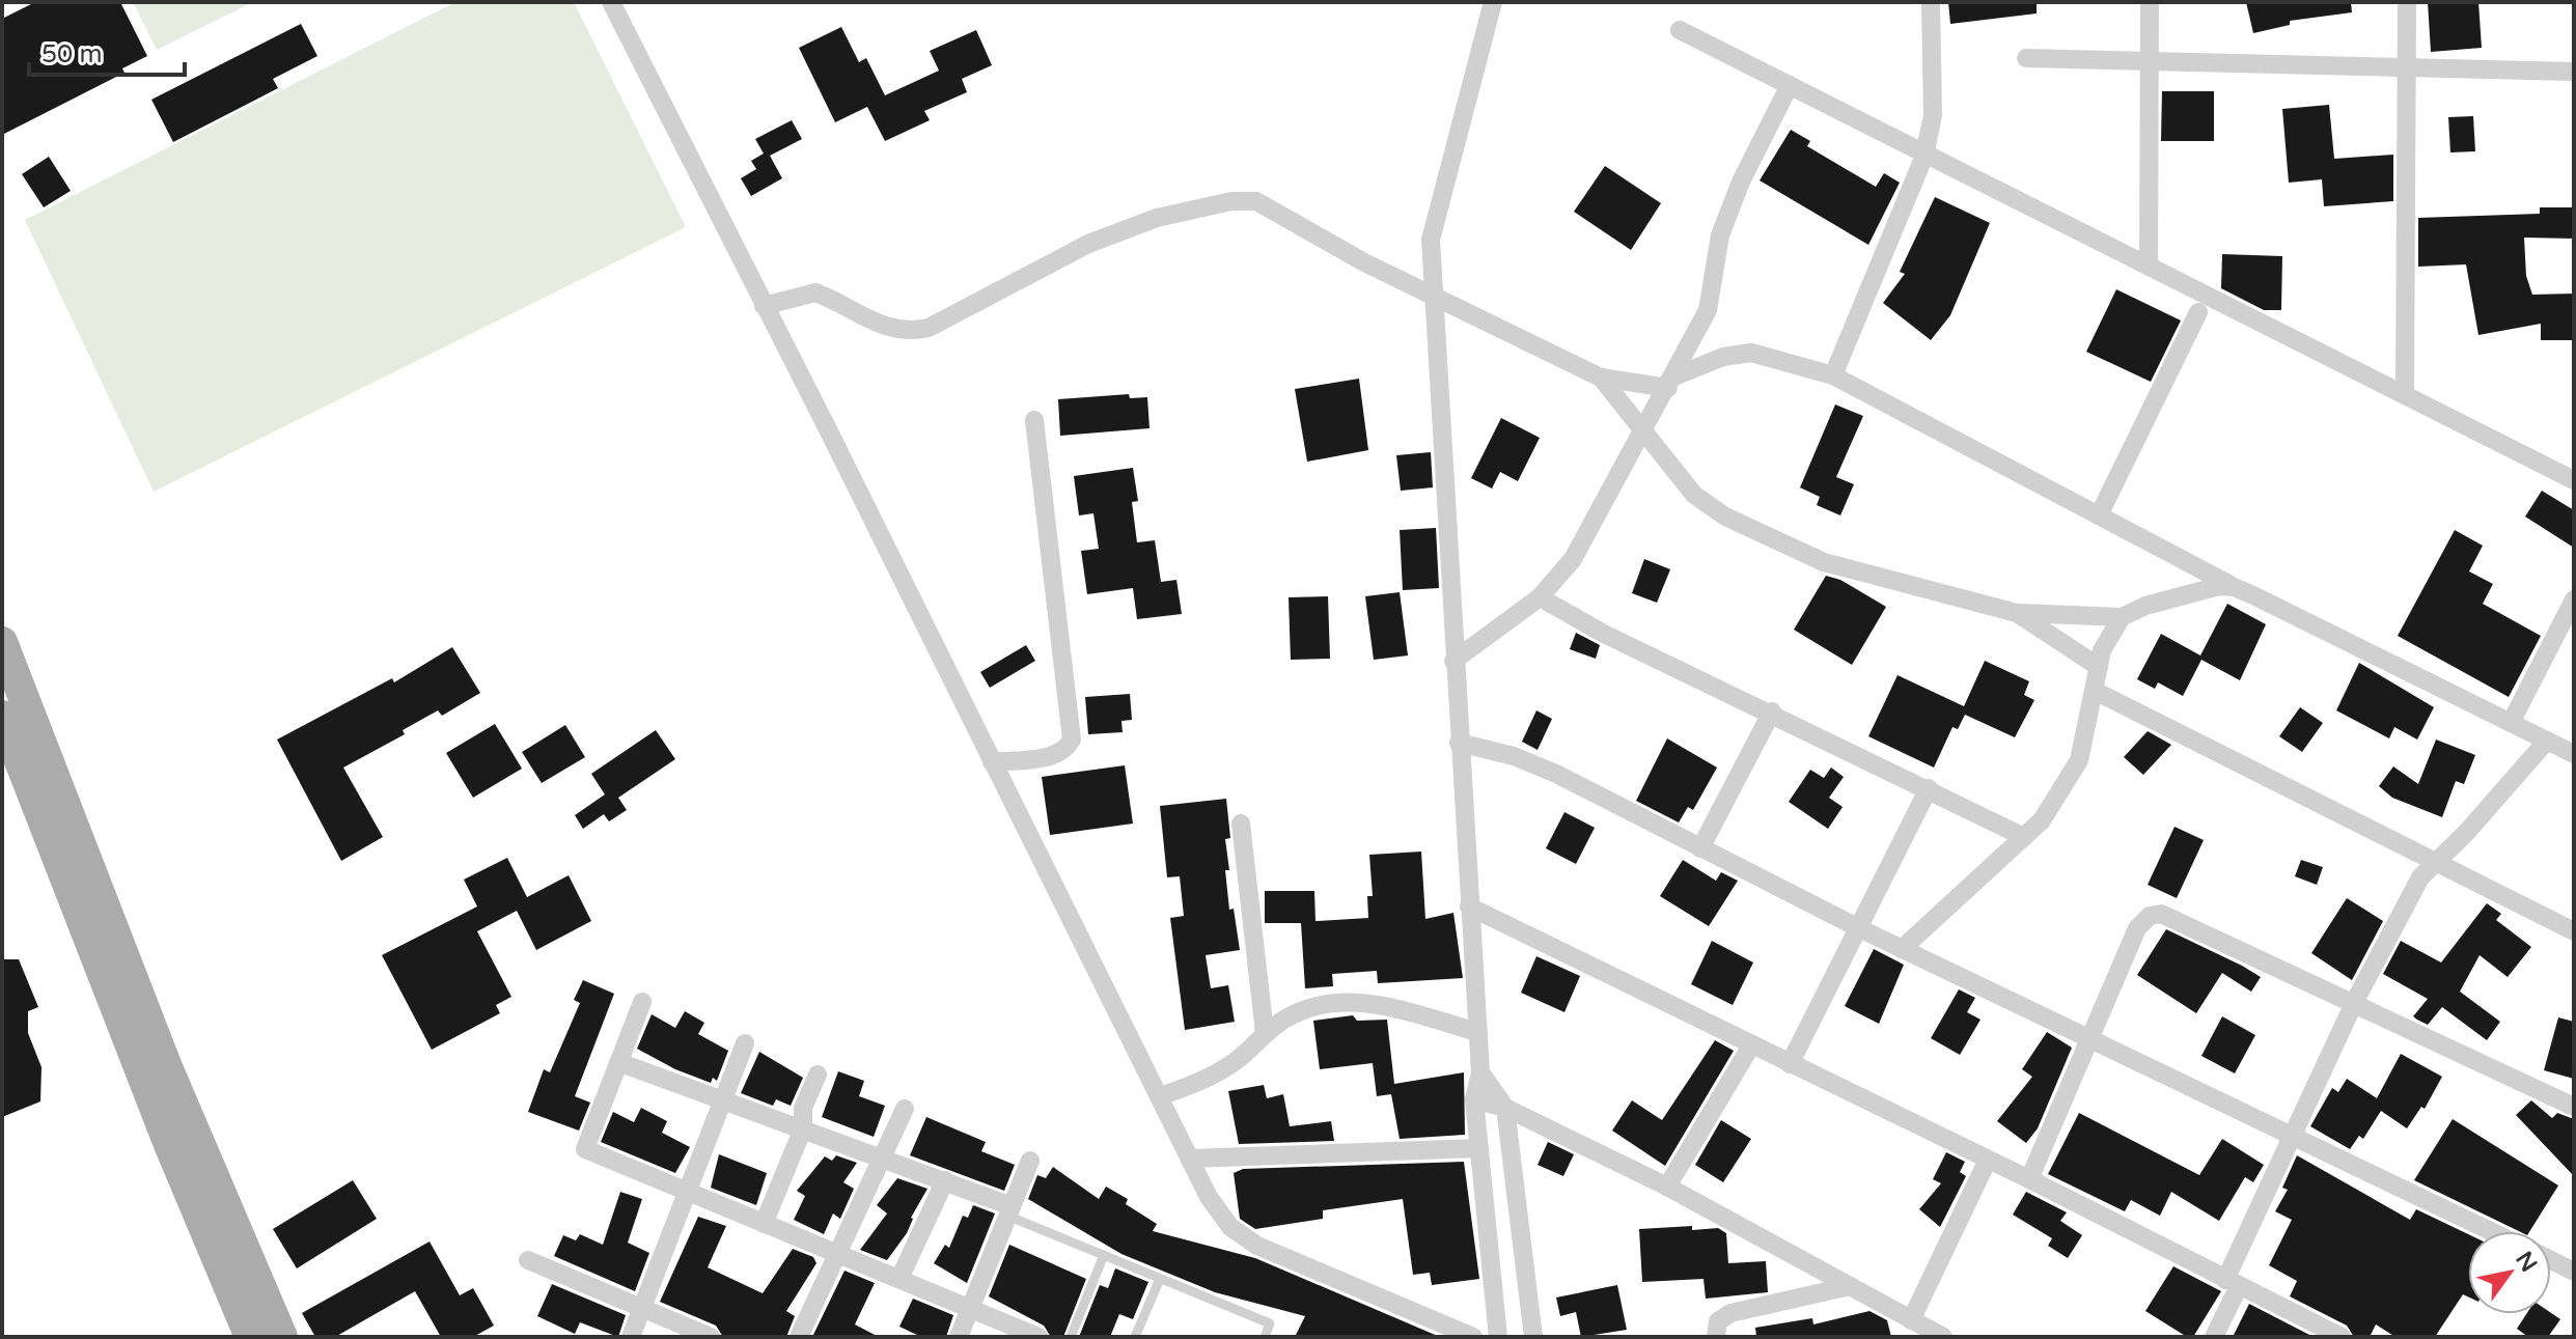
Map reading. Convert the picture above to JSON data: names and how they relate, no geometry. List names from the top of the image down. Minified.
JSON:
{"scale_bar":"50 m","north":"top right"}
